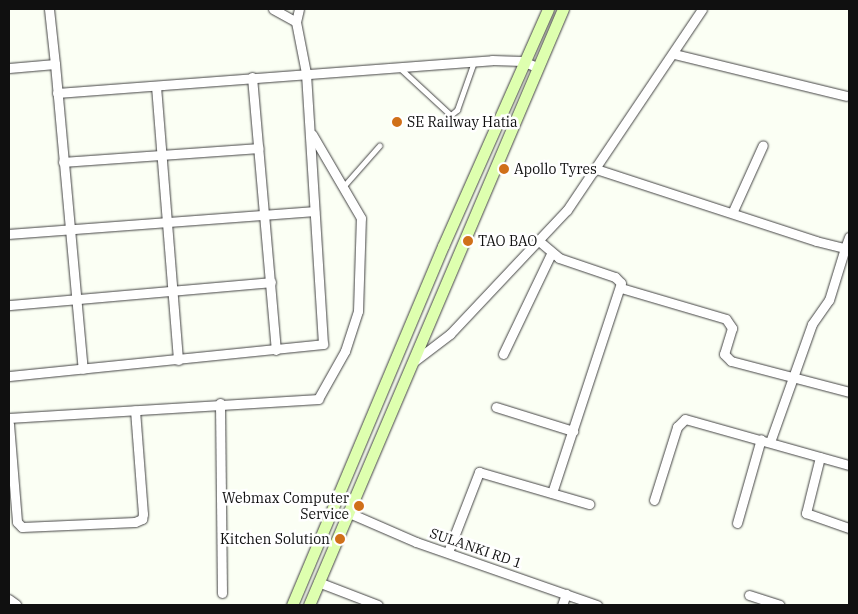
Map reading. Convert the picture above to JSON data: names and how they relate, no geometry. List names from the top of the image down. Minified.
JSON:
{"streets":{"street":["SULANKI RD 1"]},"places":["SE Railway Hatia","Apollo Tyres","TAO BAO","Webmax Computer Service","Kitchen Solution"]}
